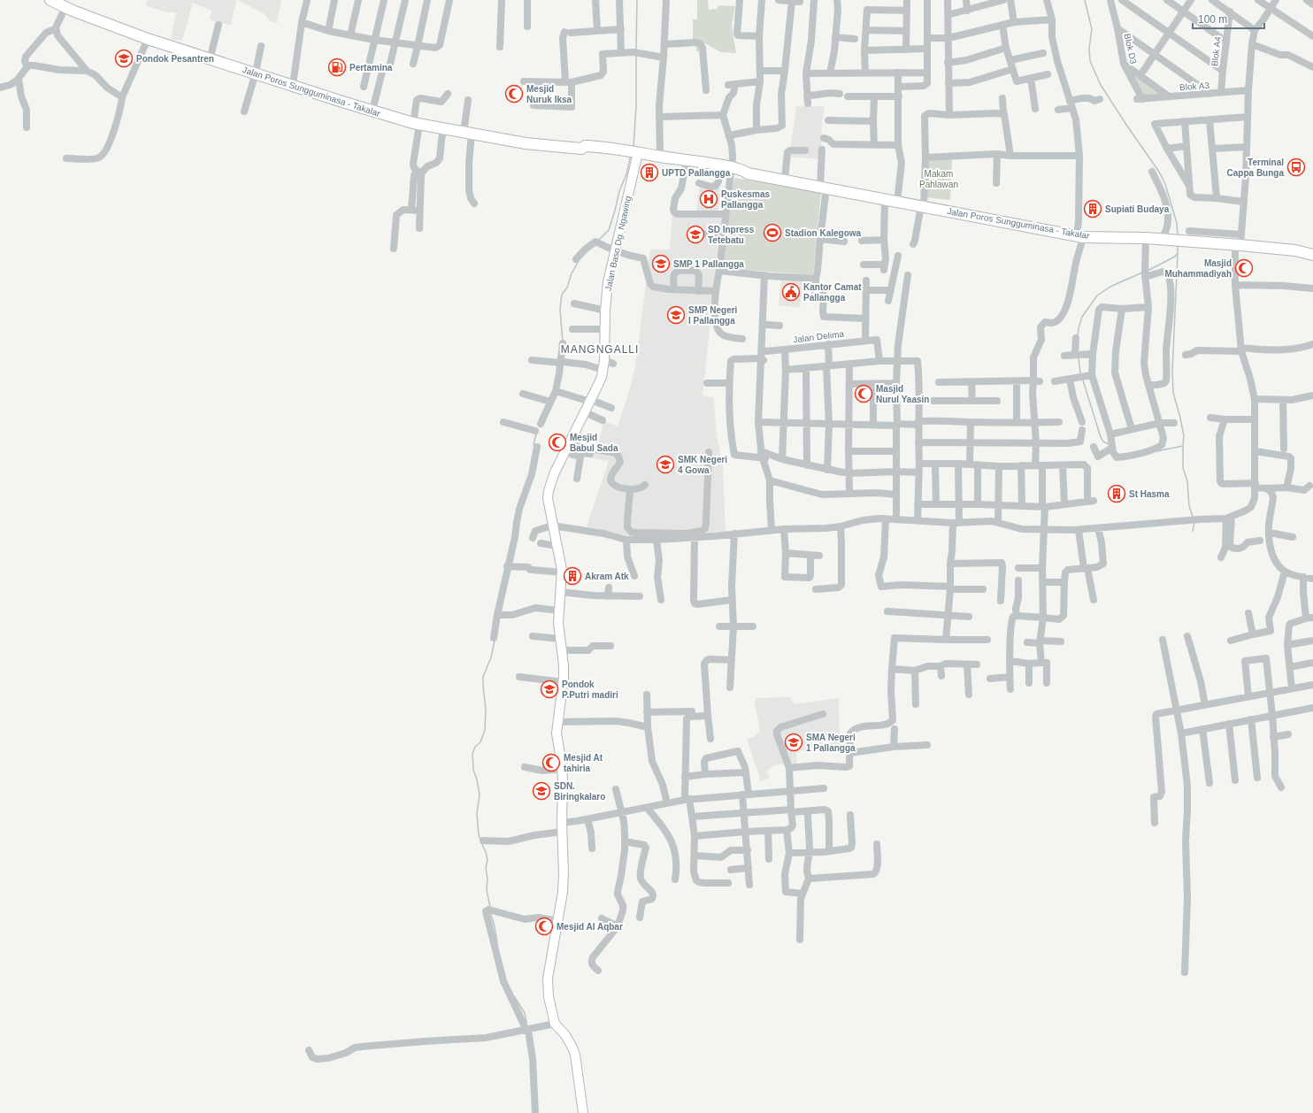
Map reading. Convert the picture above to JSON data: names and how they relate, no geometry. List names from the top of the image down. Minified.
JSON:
{"streets":{"highway":["Jalan Poros Sungguminasa - Takalar"],"main road":["Jalan Baso Dg. Ngawing"],"street":["Blok D3","Blok A4","Blok A3","Jalan Delima"]},"crossings":[["Blok D3","Blok A3"],["Blok A4","Blok A3"],["Jalan Poros Sungguminasa - Takalar","Jalan Baso Dg. Ngawing"]],"districts":["MANGNGALLI"],"parks":["Makam Pahlawan"],"places":{"school or university":["Pondok Pesantren","SD Inpress Tetebatu","SMP 1 Pallangga","SMP Negeri I Pallangga","SMK Negeri 4 Gowa","Pondok P.Putri madiri","SMA Negeri 1 Pallangga","SDN. Biringkalaro"],"fuel station":["Pertamina"],"mosque":["Mesjid Nuruk Iksa","Masjid Muhammadiyah","Masjid Nurul Yaasin","Mesjid Babul Sada","Mesjid At tahiria","Mesjid Al Aqbar"],"bus stop":["Terminal Cappa Bunga"],"building":["UPTD Pallangga","Supiati Budaya","St Hasma","Akram Atk"],"hospital":["Puskesmas Pallangga"],"sports":["Stadion Kalegowa"],"public building":["Kantor Camat Pallangga"]},"scale_bar":"100 m"}
